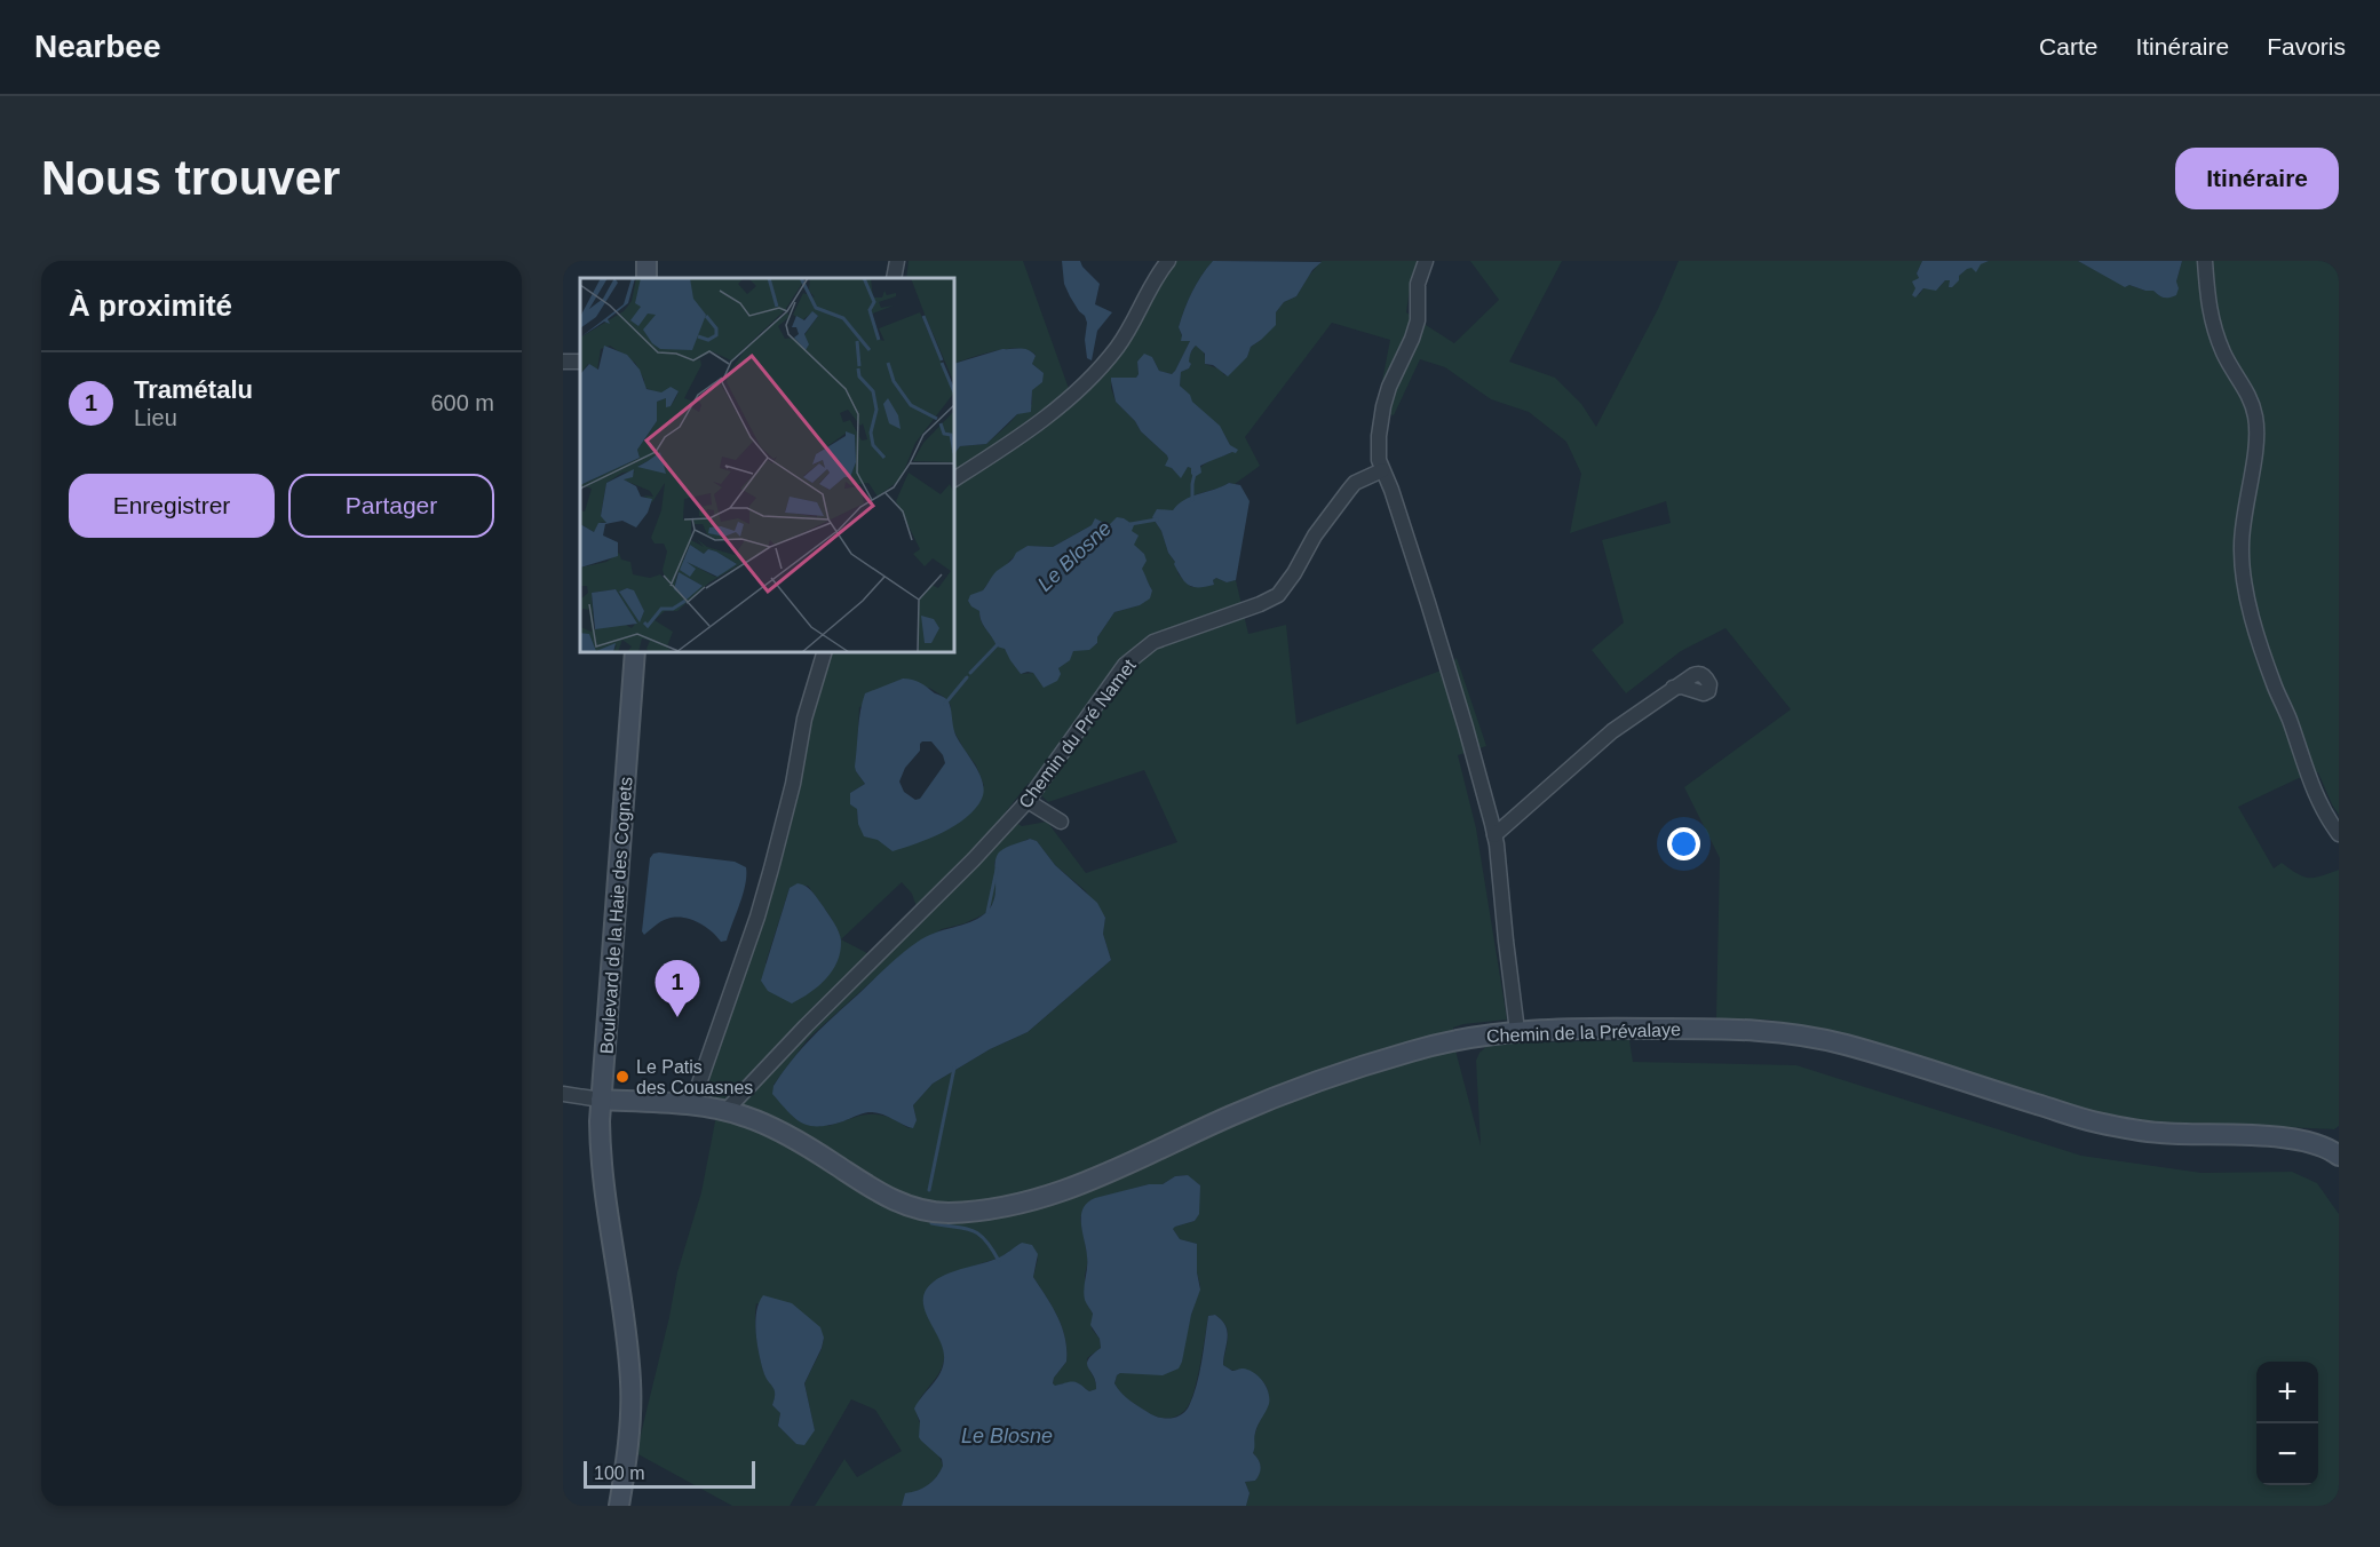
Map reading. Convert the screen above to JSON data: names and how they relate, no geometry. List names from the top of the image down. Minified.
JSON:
{"streets":{"street":["Chemin du Pré Namet","Boulevard de la Haie des Cognets","Chemin de la Prévalaye"]},"crossings":[["Chemin du Pré Namet","Chemin de la Prévalaye"],["Boulevard de la Haie des Cognets","Chemin de la Prévalaye"]],"water":["Le Blosne"],"places":["Le Patis des Couasnes"],"scale_bar":"100 m","page":{"header":"Nearbee","nav":["Carte","Itinéraire","Favoris"],"buttons":["Itinéraire",["Enregistrer","Partager"]],"title":"Nous trouver","heading":"À proximité","list":[{"mark":"1","name":"Tramétalu","note":"Lieu","value":"600 m"}],"pins":"1","map_buttons":["+","−"],"scale":"100 m"}}
